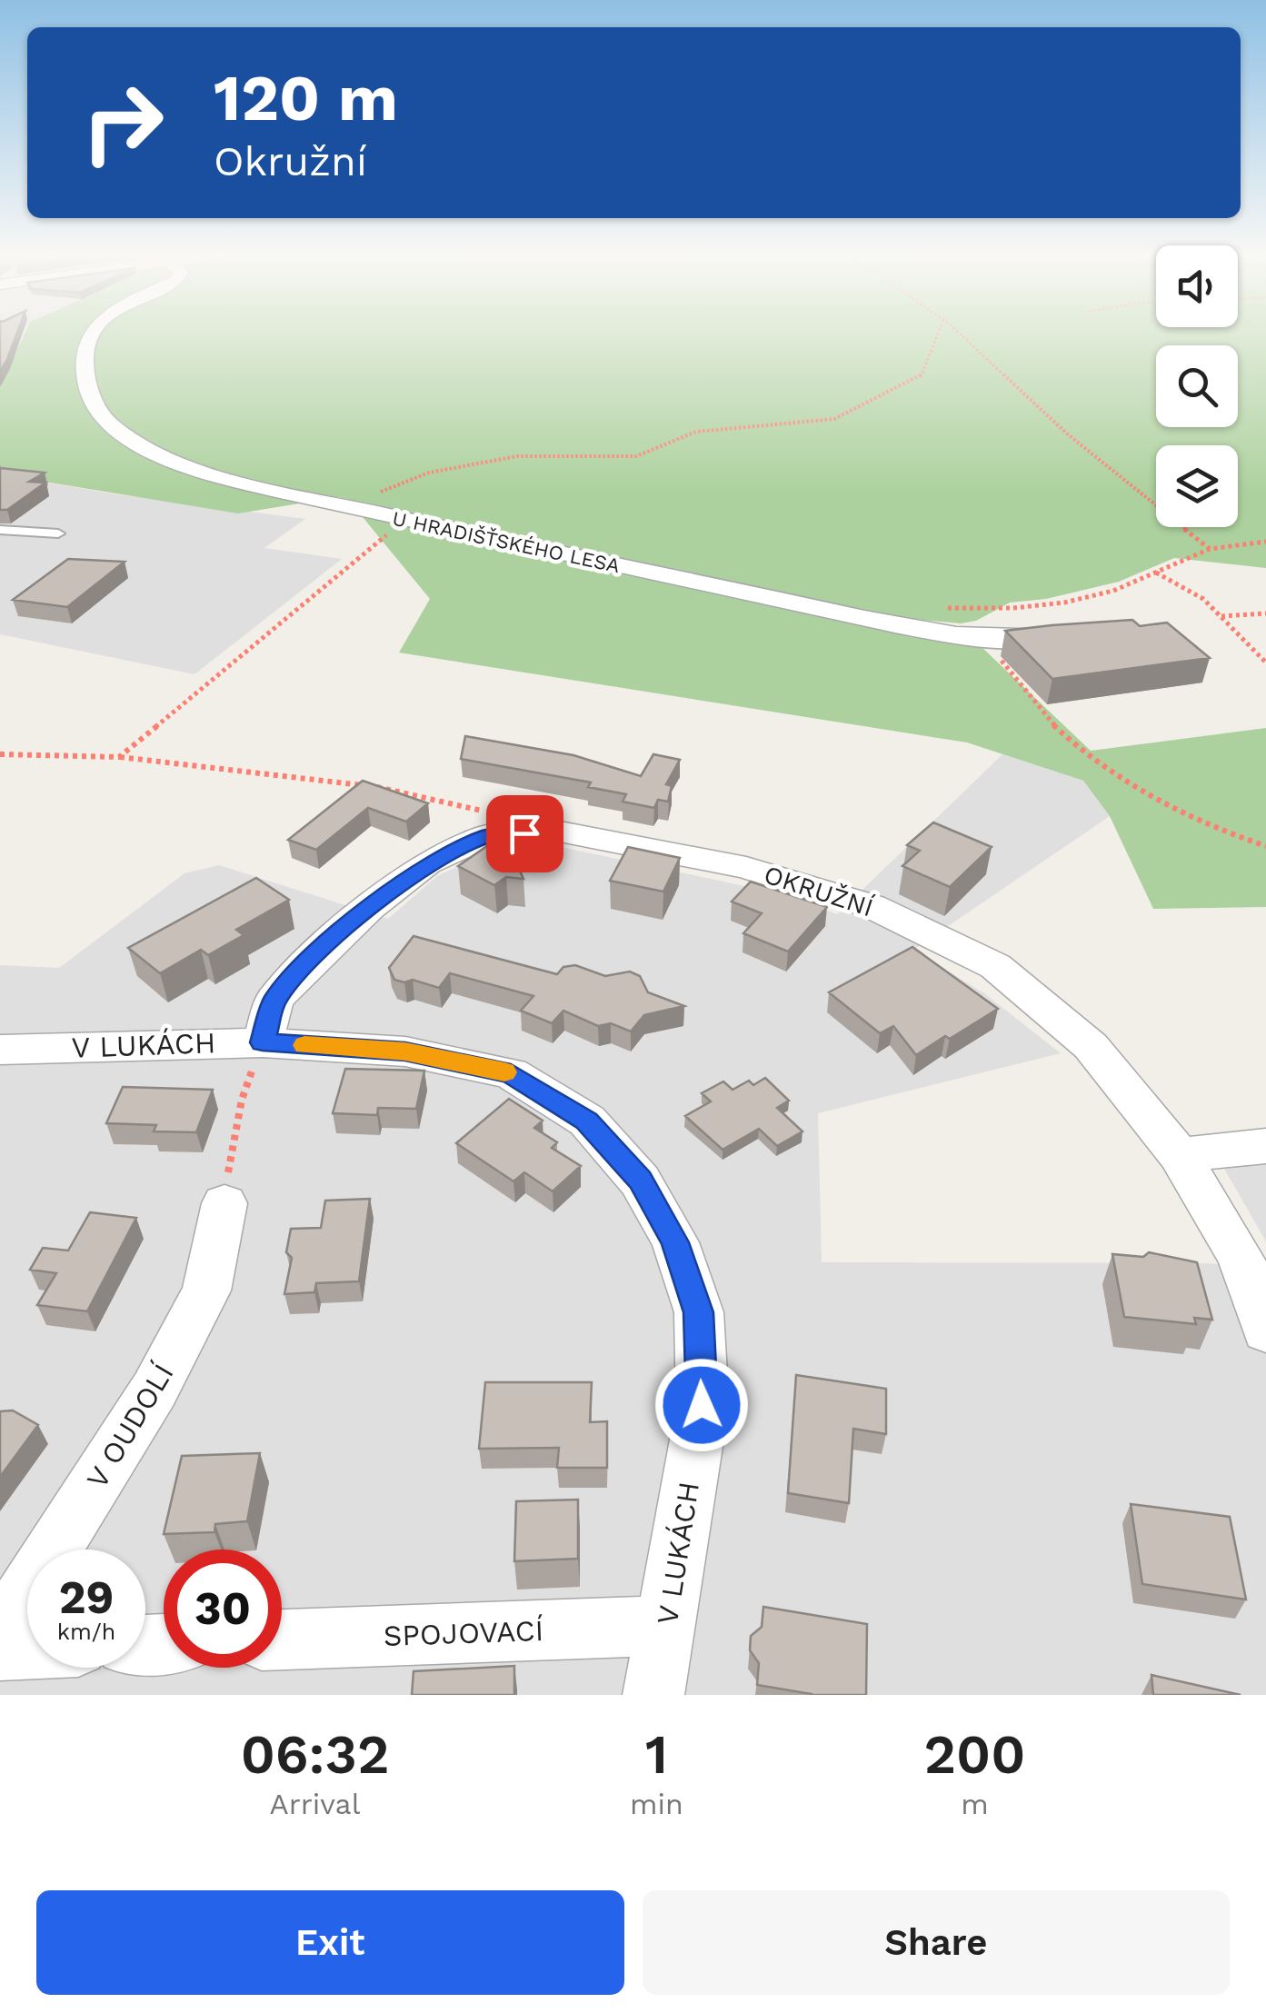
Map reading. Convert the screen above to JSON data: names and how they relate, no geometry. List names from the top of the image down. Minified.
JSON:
{"streets":{"street":["U HRADIŠŤSKÉHO LESA","OKRUŽNÍ","V LUKÁCH","V OUDOLÍ","SPOJOVACÍ"]},"crossings":[["OKRUŽNÍ","V LUKÁCH"],["V LUKÁCH","SPOJOVACÍ"]],"page":{"turn":["120 m","Okružní"],"speed":"29 km/h","limit":"30","eta":["06:32","Arrival","1","min","200","m"],"buttons":["Exit","Share"]}}
